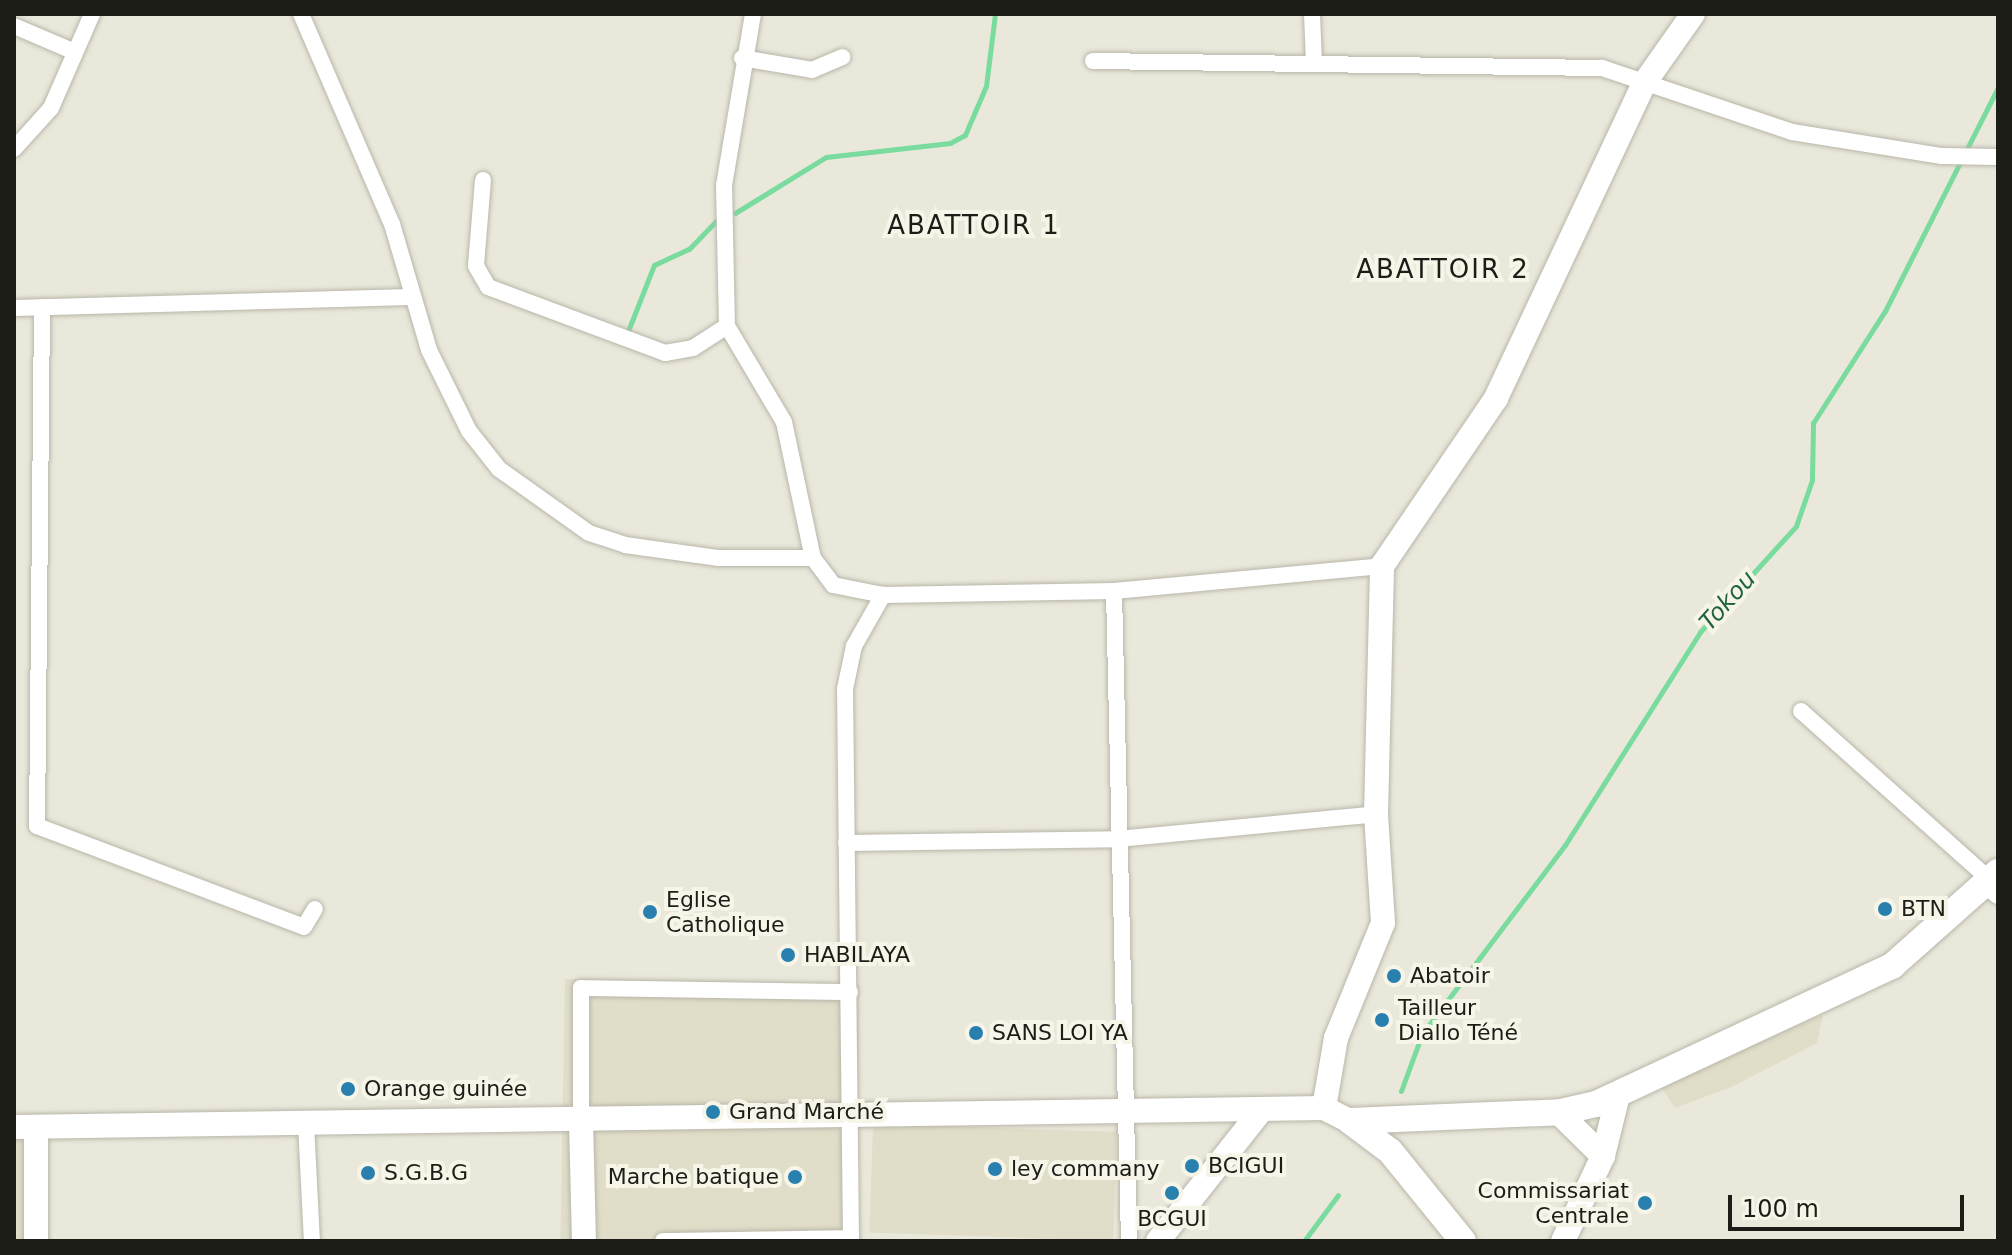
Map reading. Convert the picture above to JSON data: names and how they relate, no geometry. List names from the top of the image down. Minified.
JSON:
{"districts":["ABATTOIR 1","ABATTOIR 2"],"water":["Tokou"],"places":["BTN","Eglise Catholique","HABILAYA","Abatoir","Tailleur Diallo Téné","SANS LOI YA","Orange guinée","Grand Marché","BCIGUI","ley commany","S.G.B.G","Marche batique","BCGUI","Commissariat Centrale"],"scale_bar":"100 m"}
